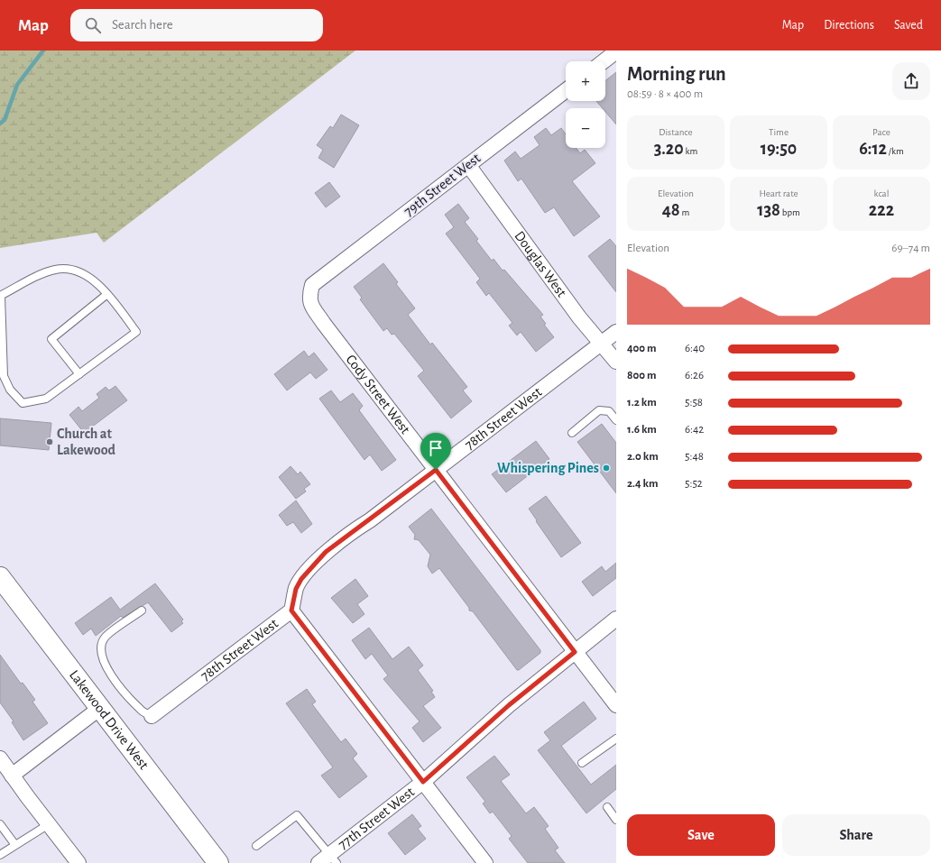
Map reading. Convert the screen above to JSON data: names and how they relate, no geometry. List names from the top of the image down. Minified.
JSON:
{"streets":{"main road":["Lakewood Drive West"],"street":["79th Street West","Douglas West","Cody Street West","78th Street West","77th Street West"]},"crossings":[["79th Street West","Douglas West"],["79th Street West","Cody Street West"],["Douglas West","78th Street West"],["Cody Street West","78th Street West"],["Cody Street West","77th Street West"]],"places":["Church at Lakewood","Whispering Pines"],"page":{"header":"Map","search":"Search here","nav":["Map","Directions","Saved"],"heading":["Morning run","08:59 · 8 × 400 m"],"map_buttons":["+","−"],"stats":[["Distance","3.20 km"],["Time","19:50"],["Pace","6:12 /km"],["Elevation","48 m"],["Heart rate","138 bpm"],["kcal","222"]],"chart":["Elevation","69–74 m"],"list":[{"name":"400 m","note":"6:40"},{"name":"800 m","note":"6:26"},{"name":"1.2 km","note":"5:58"},{"name":"1.6 km","note":"6:42"},{"name":"2.0 km","note":"5:48"},{"name":"2.4 km","note":"5:52"}],"buttons":["Save","Share"]}}
